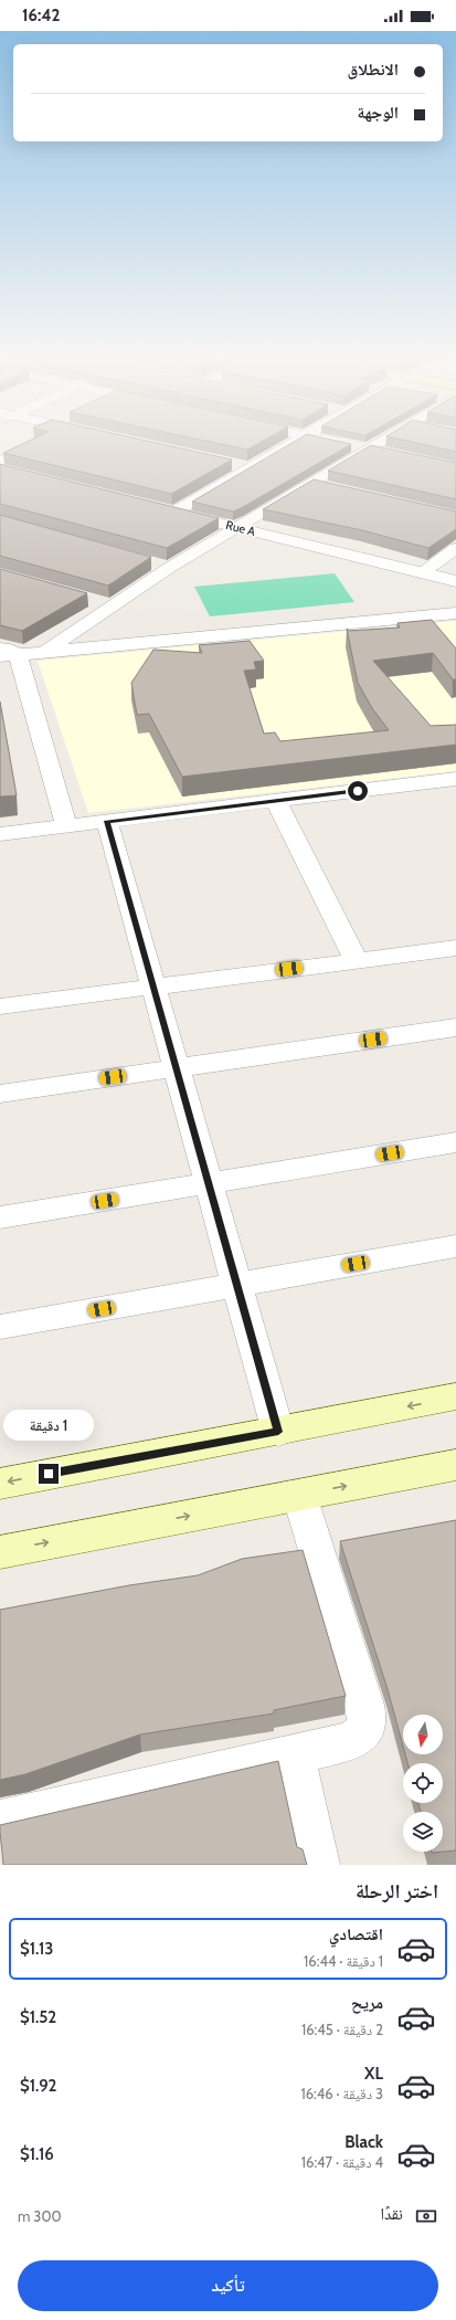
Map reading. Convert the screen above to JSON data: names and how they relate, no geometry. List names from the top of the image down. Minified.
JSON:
{"streets":{"street":["Rue A"]},"north":"bottom","page":{"status":"16:42","banner":["الانطلاق","الوجهة"],"bubble":"1 دقيقة","heading":"اختر الرحلة","list":[{"name":"اقتصادي","note":"1 دقيقة · 16:44","value":"$1.13"},{"name":"مريح","note":"2 دقيقة · 16:45","value":"$1.52"},{"name":"XL","note":"3 دقيقة · 16:46","value":"$1.92"},{"name":"Black","note":"4 دقيقة · 16:47","value":"$1.16"}],"pay":["نقدًا","300 m"],"buttons":"تأكيد"}}
